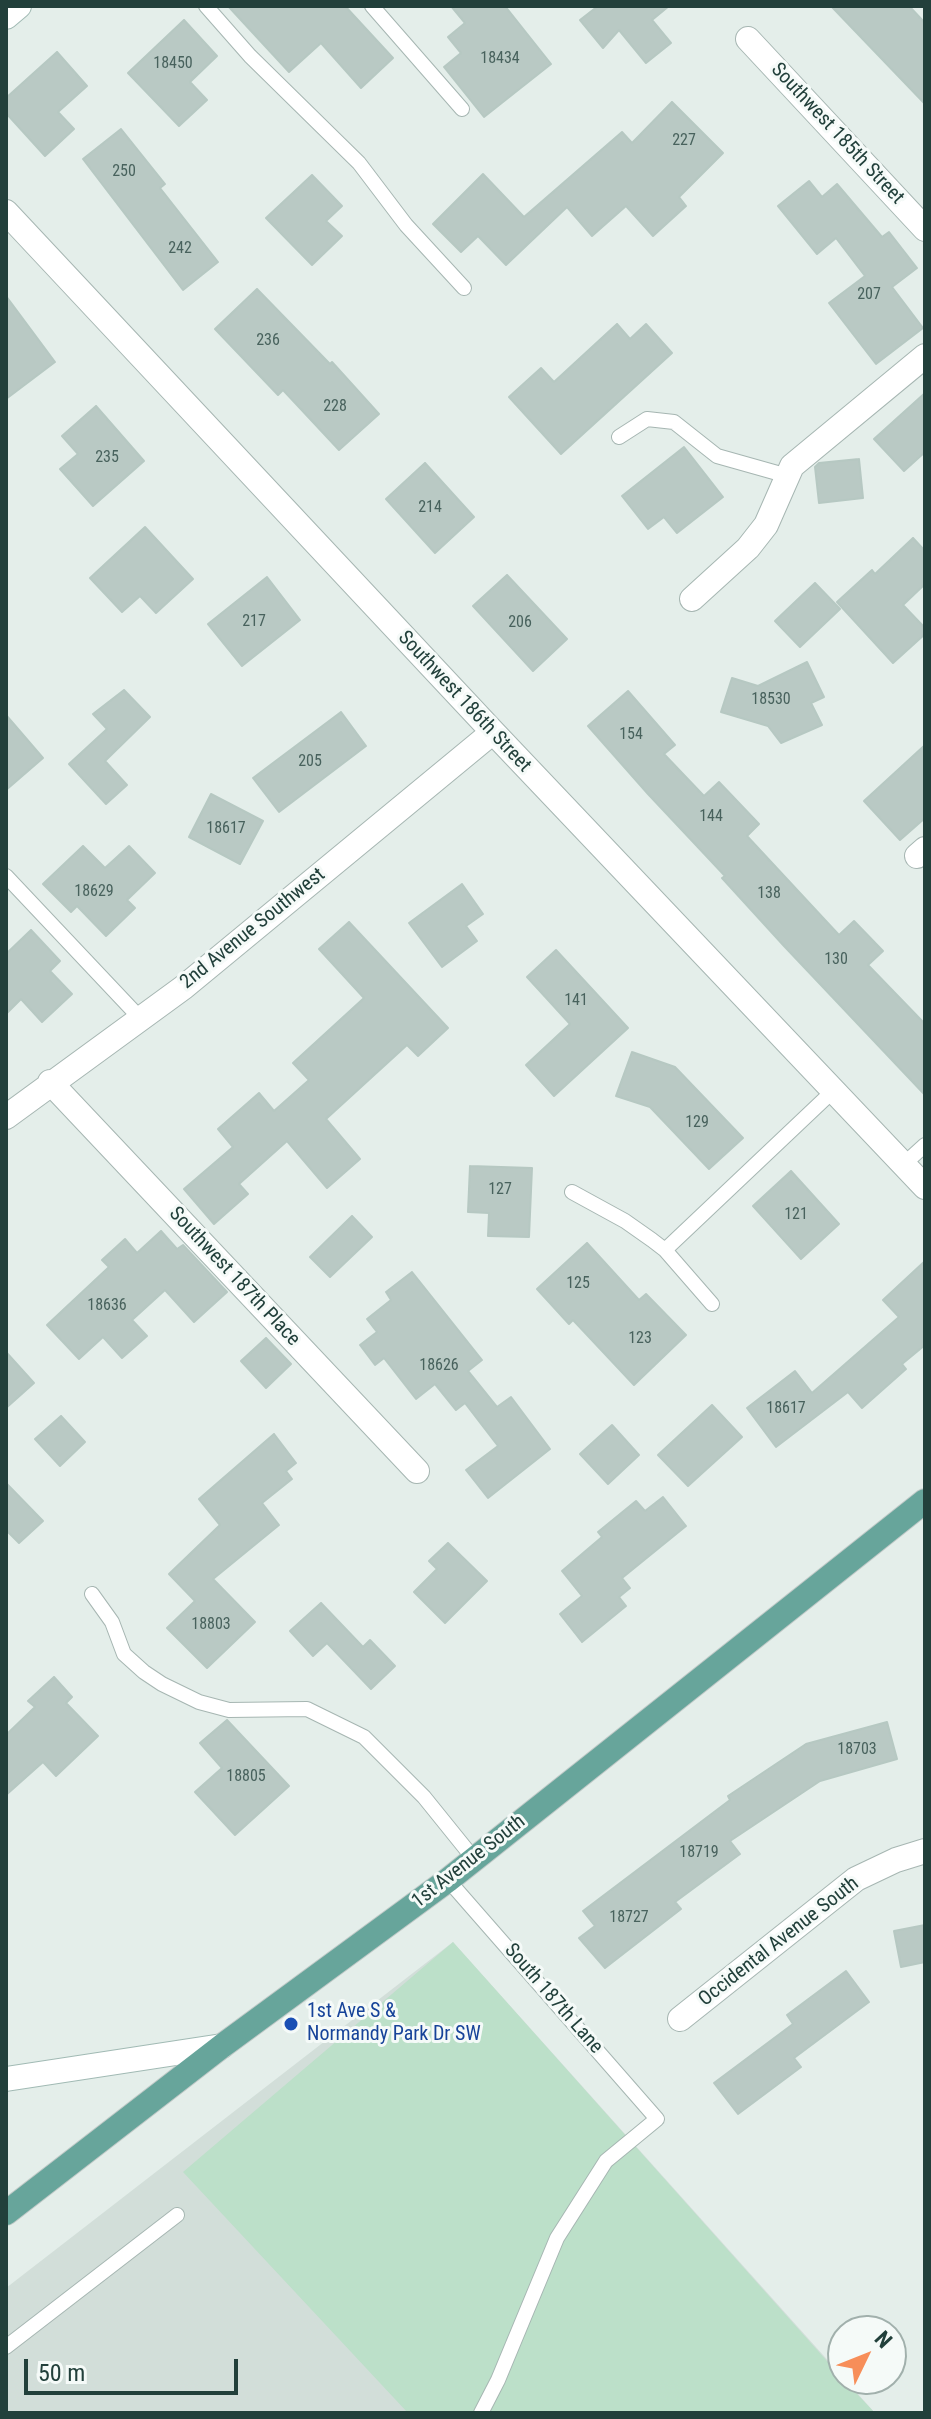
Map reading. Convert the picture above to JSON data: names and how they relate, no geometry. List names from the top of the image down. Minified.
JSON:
{"streets":{"main road":["1st Avenue South"],"street":["Southwest 185th Street","Southwest 186th Street","2nd Avenue Southwest","Southwest 187th Place","Occidental Avenue South"],"lane":["South 187th Lane"]},"crossings":[["Southwest 186th Street","2nd Avenue Southwest"],["2nd Avenue Southwest","Southwest 187th Place"],["1st Avenue South","South 187th Lane"]],"places":["1st Ave S & Normandy Park Dr SW"],"house_numbers":["18434","18450","227","250","242","207","236","228","235","214","217","206","18530","154","205","144","18617","18629","138","130","141","129","127","121","125","18636","123","18626","18617","18803","18703","18805","18719","18727"],"scale_bar":"50 m","north":"top right"}
